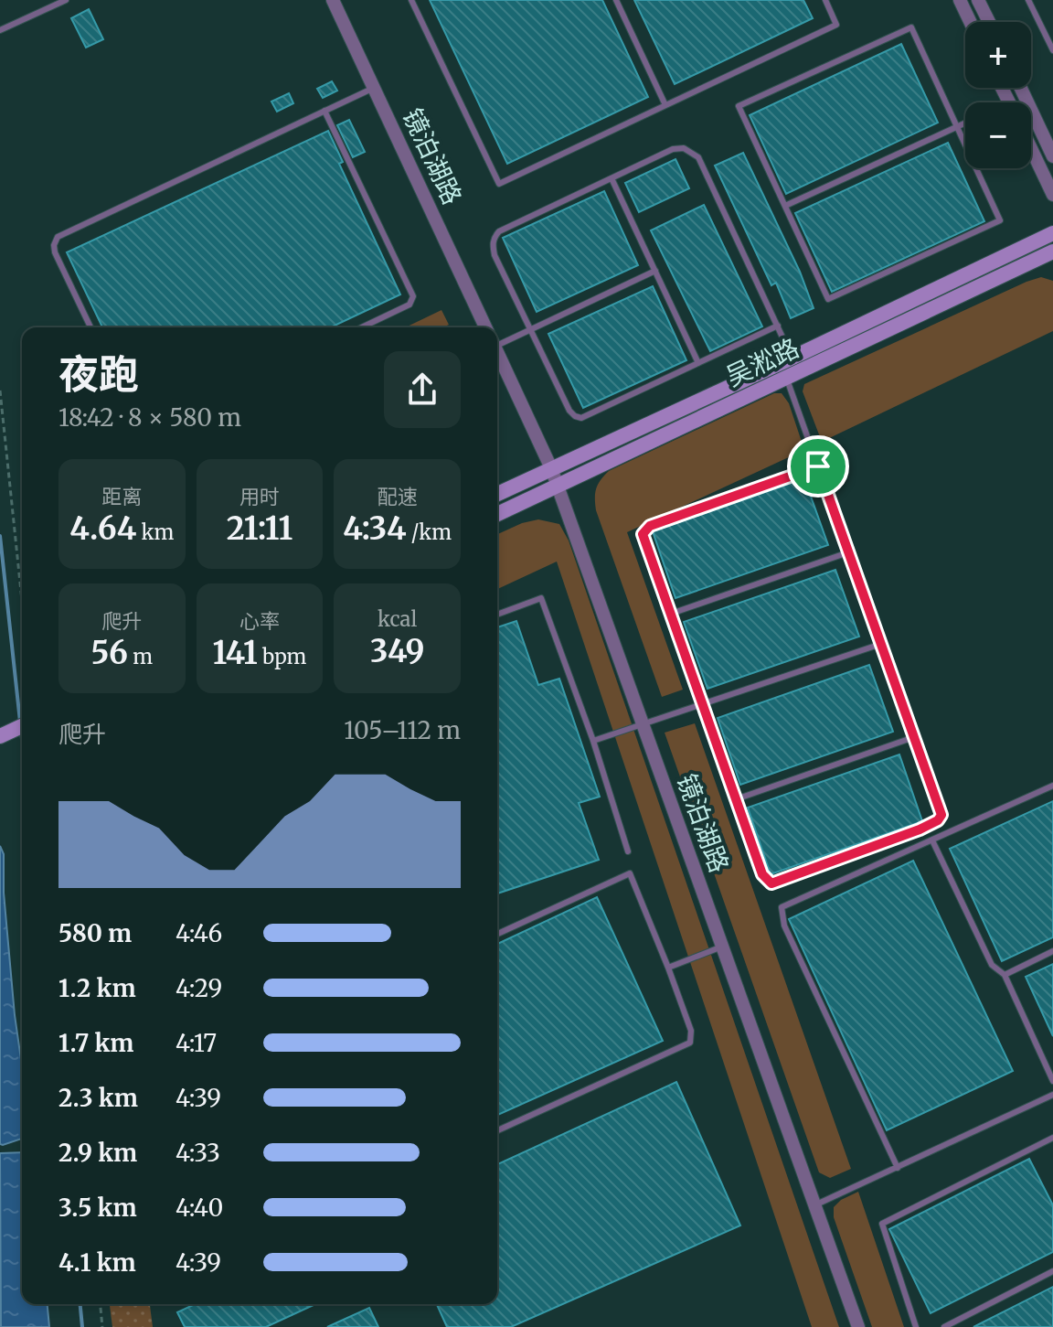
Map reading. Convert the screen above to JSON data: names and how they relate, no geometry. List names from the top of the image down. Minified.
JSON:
{"streets":{"main road":["吴淞路"],"street":["镜泊湖路"]},"crossings":[["镜泊湖路","吴淞路"]],"page":{"map_buttons":["+","−"],"heading":["夜跑","18:42 · 8 × 580 m"],"stats":[["距离","4.64 km"],["用时","21:11"],["配速","4:34 /km"],["爬升","56 m"],["心率","141 bpm"],["kcal","349"]],"chart":["爬升","105–112 m"],"list":[{"name":"580 m","note":"4:46"},{"name":"1.2 km","note":"4:29"},{"name":"1.7 km","note":"4:17"},{"name":"2.3 km","note":"4:39"},{"name":"2.9 km","note":"4:33"},{"name":"3.5 km","note":"4:40"},{"name":"4.1 km","note":"4:39"}]}}
